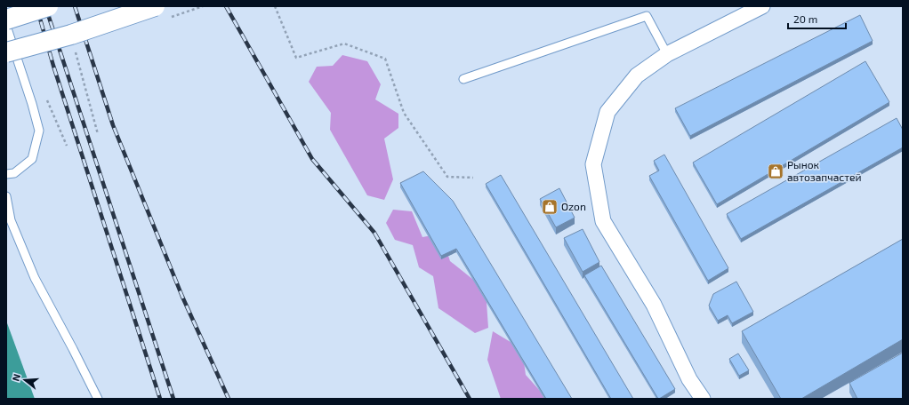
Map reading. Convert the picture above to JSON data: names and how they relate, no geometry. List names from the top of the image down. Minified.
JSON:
{"places":{"shop":["Рынок автозапчастей","Ozon"]},"scale_bar":"20 m","north":"left"}
